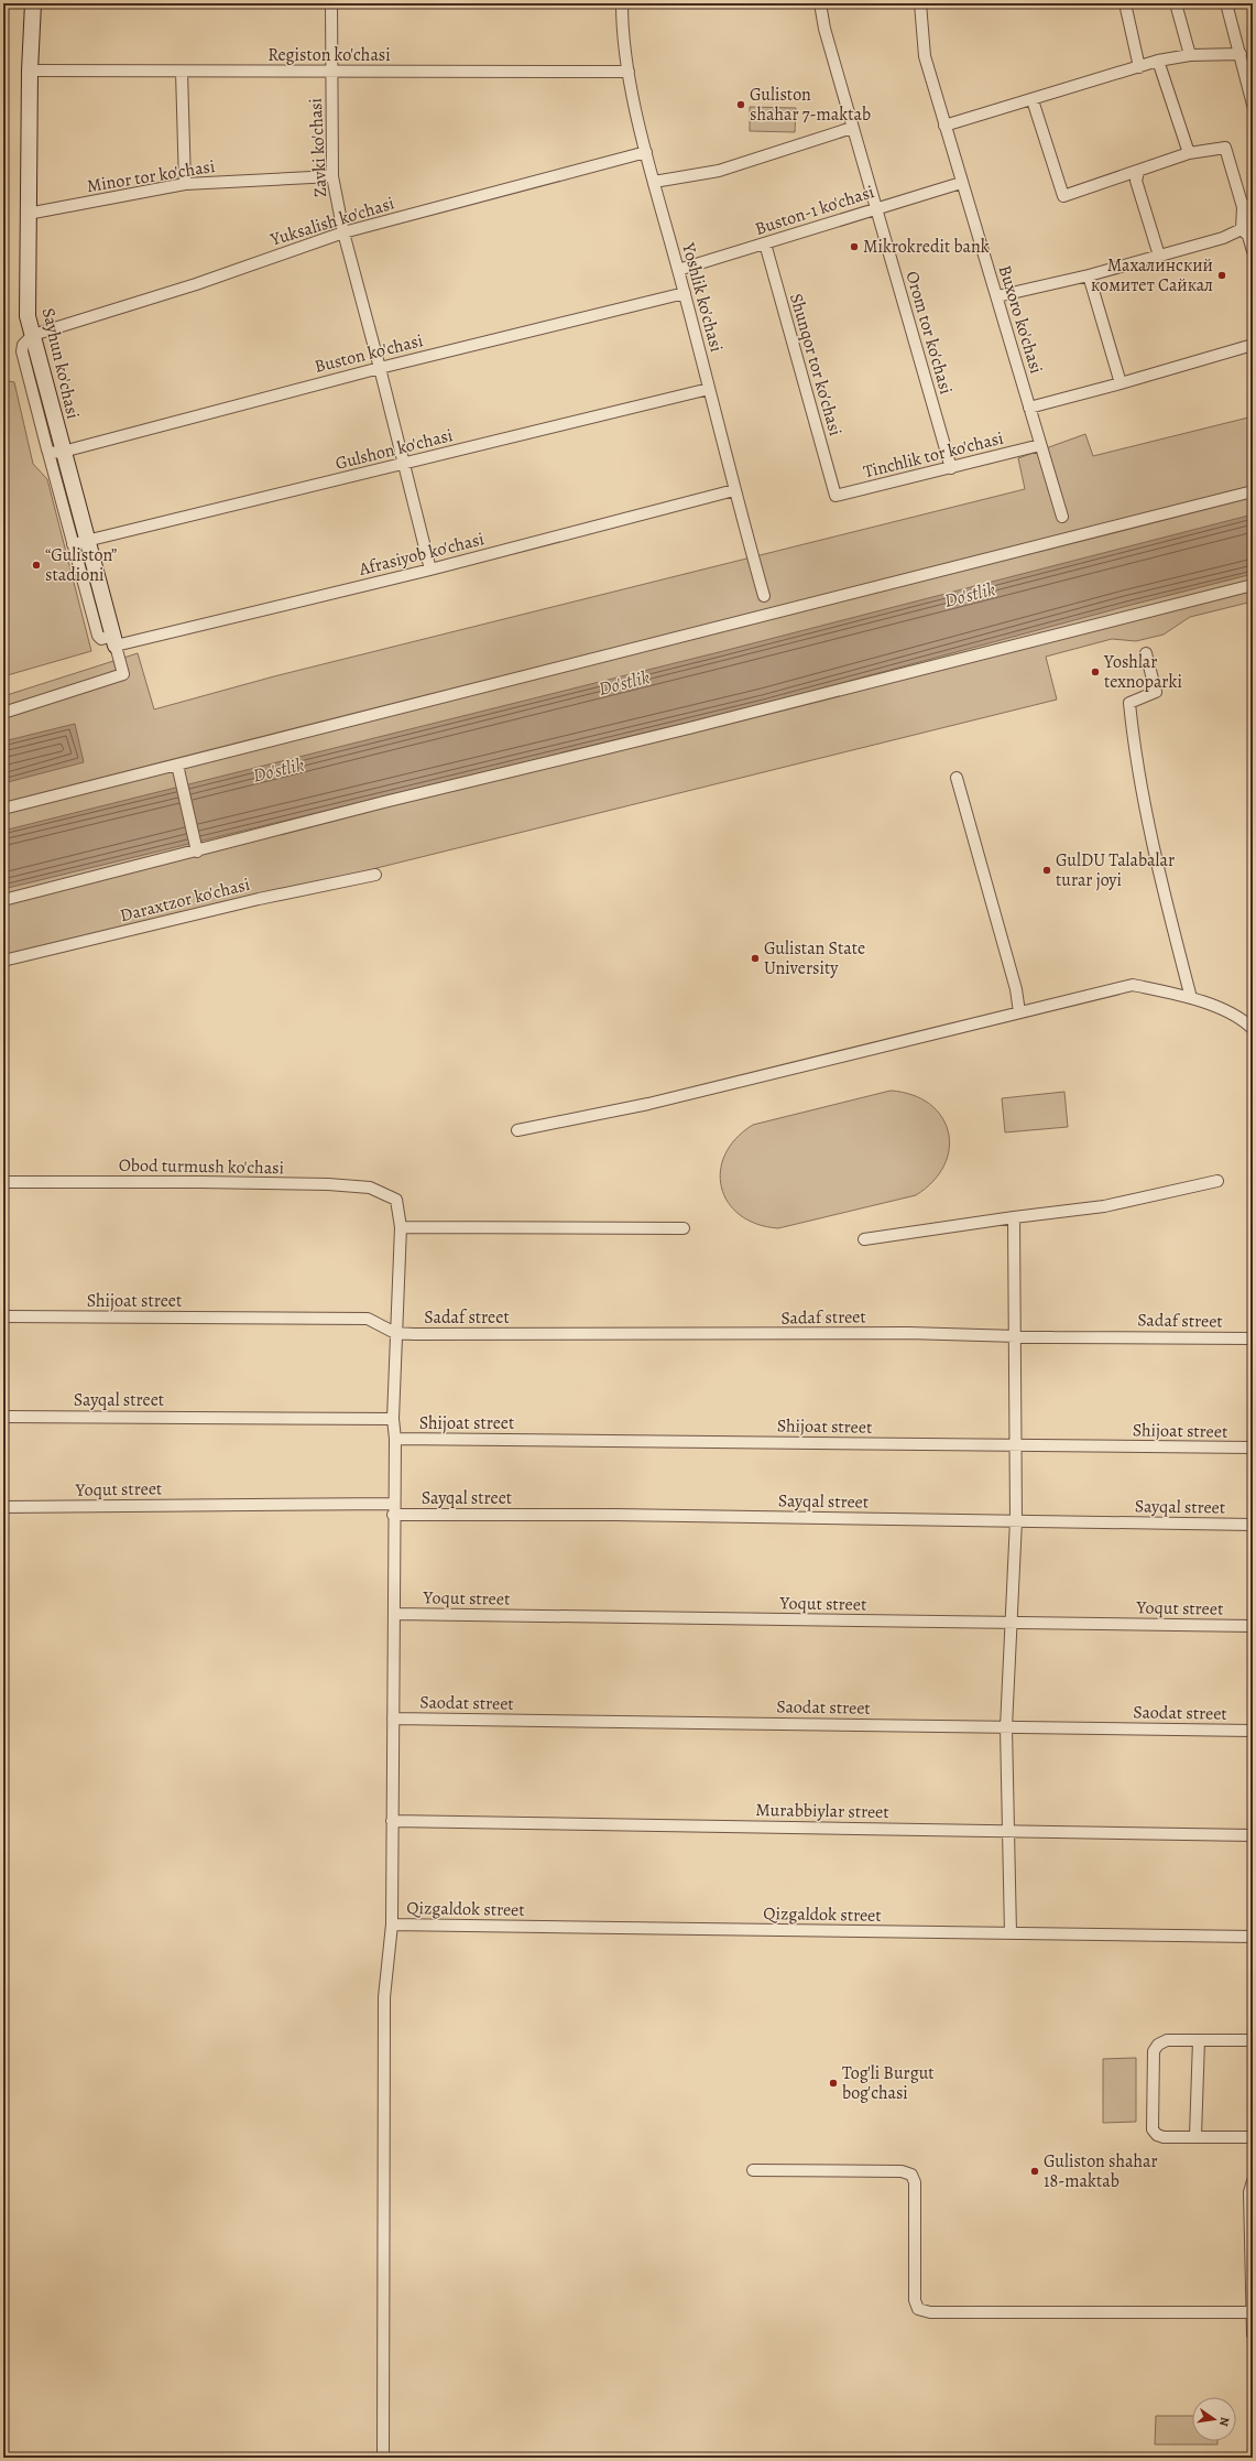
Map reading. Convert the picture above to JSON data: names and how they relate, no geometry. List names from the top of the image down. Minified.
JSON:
{"streets":{"street":["Registon ko'chasi","Zavki ko'chasi","Minor tor ko'chasi","Buston-1 ko'chasi","Yuksalish ko'chasi","Yoshlik ko'chasi","Buxoro ko'chasi","Orom tor ko'chasi","Buston ko'chasi","Sayhun ko'chasi","Shunqor tor ko'chasi","Gulshon ko'chasi","Tinchlik tor ko'chasi","Afrasiyob ko'chasi","Daraxtzor ko'chasi","Obod turmush ko'chasi","Shijoat street","Sadaf street","Sayqal street","Yoqut street","Saodat street","Murabbiylar street","Qizgaldok street"]},"crossings":[["Registon ko'chasi","Zavki ko'chasi"],["Registon ko'chasi","Yoshlik ko'chasi"],["Registon ko'chasi","Sayhun ko'chasi"],["Zavki ko'chasi","Minor tor ko'chasi"],["Zavki ko'chasi","Yuksalish ko'chasi"],["Zavki ko'chasi","Buston ko'chasi"],["Zavki ko'chasi","Gulshon ko'chasi"],["Zavki ko'chasi","Afrasiyob ko'chasi"],["Minor tor ko'chasi","Sayhun ko'chasi"],["Buston-1 ko'chasi","Yoshlik ko'chasi"],["Buston-1 ko'chasi","Buxoro ko'chasi"],["Buston-1 ko'chasi","Orom tor ko'chasi"],["Buston-1 ko'chasi","Shunqor tor ko'chasi"],["Yuksalish ko'chasi","Yoshlik ko'chasi"],["Yuksalish ko'chasi","Sayhun ko'chasi"],["Yoshlik ko'chasi","Buston ko'chasi"],["Yoshlik ko'chasi","Gulshon ko'chasi"],["Yoshlik ko'chasi","Afrasiyob ko'chasi"],["Buxoro ko'chasi","Tinchlik tor ko'chasi"],["Orom tor ko'chasi","Tinchlik tor ko'chasi"],["Buston ko'chasi","Sayhun ko'chasi"],["Sayhun ko'chasi","Gulshon ko'chasi"],["Sayhun ko'chasi","Afrasiyob ko'chasi"],["Shunqor tor ko'chasi","Tinchlik tor ko'chasi"],["Shijoat street","Sadaf street"],["Sayqal street","Yoqut street"]],"water":["Do'stlik"],"places":["Guliston shahar 7-maktab","Mikrokredit bank","Махалинский комитет Сайкал","“Guliston” stadioni","Yoshlar texnoparki","GulDU Talabalar turar joyi","Gulistan State University","Tog'li Burgut bog'chasi","Guliston shahar 18-maktab"],"north":"right"}
